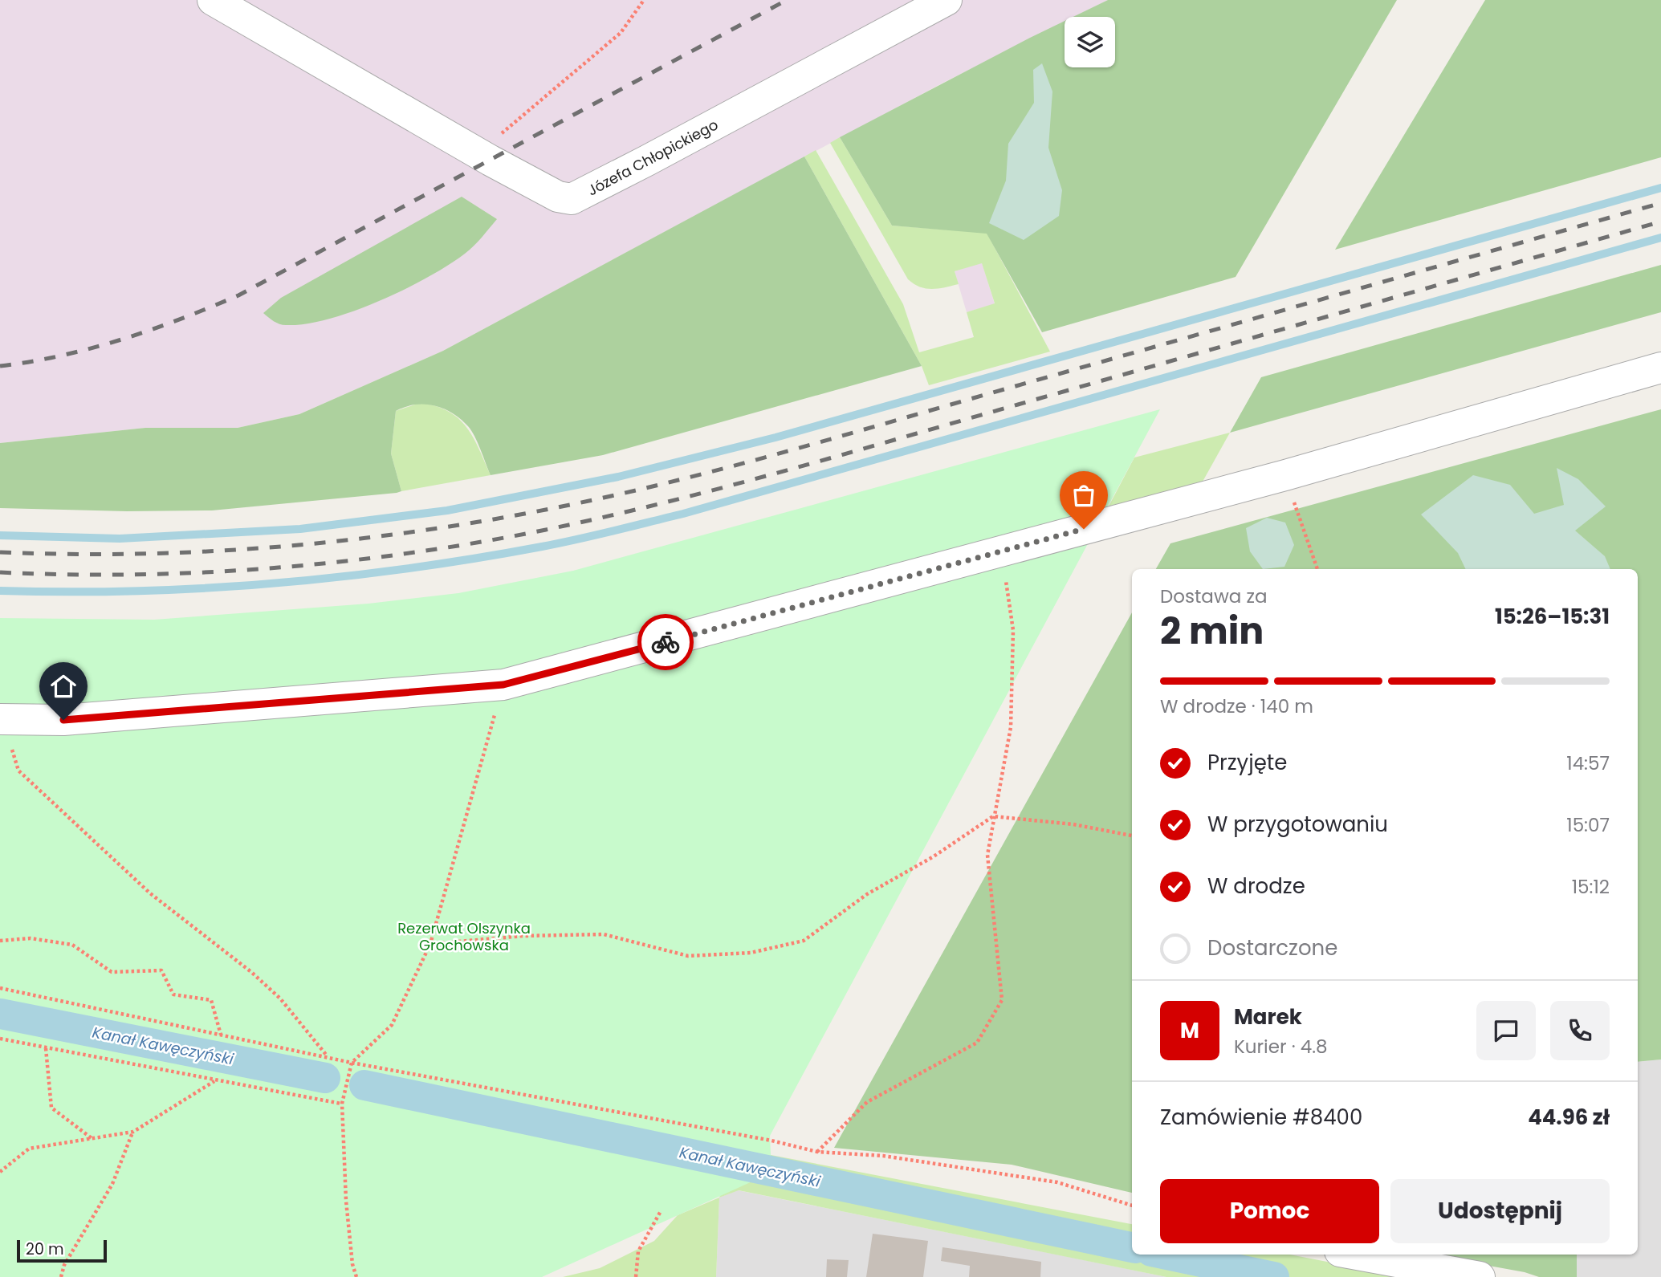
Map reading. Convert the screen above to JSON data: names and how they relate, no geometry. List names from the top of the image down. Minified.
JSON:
{"streets":{"street":["Józefa Chłopickiego"]},"water":["Kanał Kawęczyński"],"parks":["Rezerwat Olszynka Grochowska"],"scale_bar":"20 m","page":{"heading":["2 min","Dostawa za","15:26–15:31"],"panel":["Marek","Kurier · 4.8","Zamówienie #8400","44.96 zł"],"bar":"W drodze · 140 m","list":[["Przyjęte","14:57"],["W przygotowaniu","15:07"],["W drodze","15:12"],"Dostarczone"],"round":"M","buttons":["Pomoc","Udostępnij"],"scale":"20 m"}}
